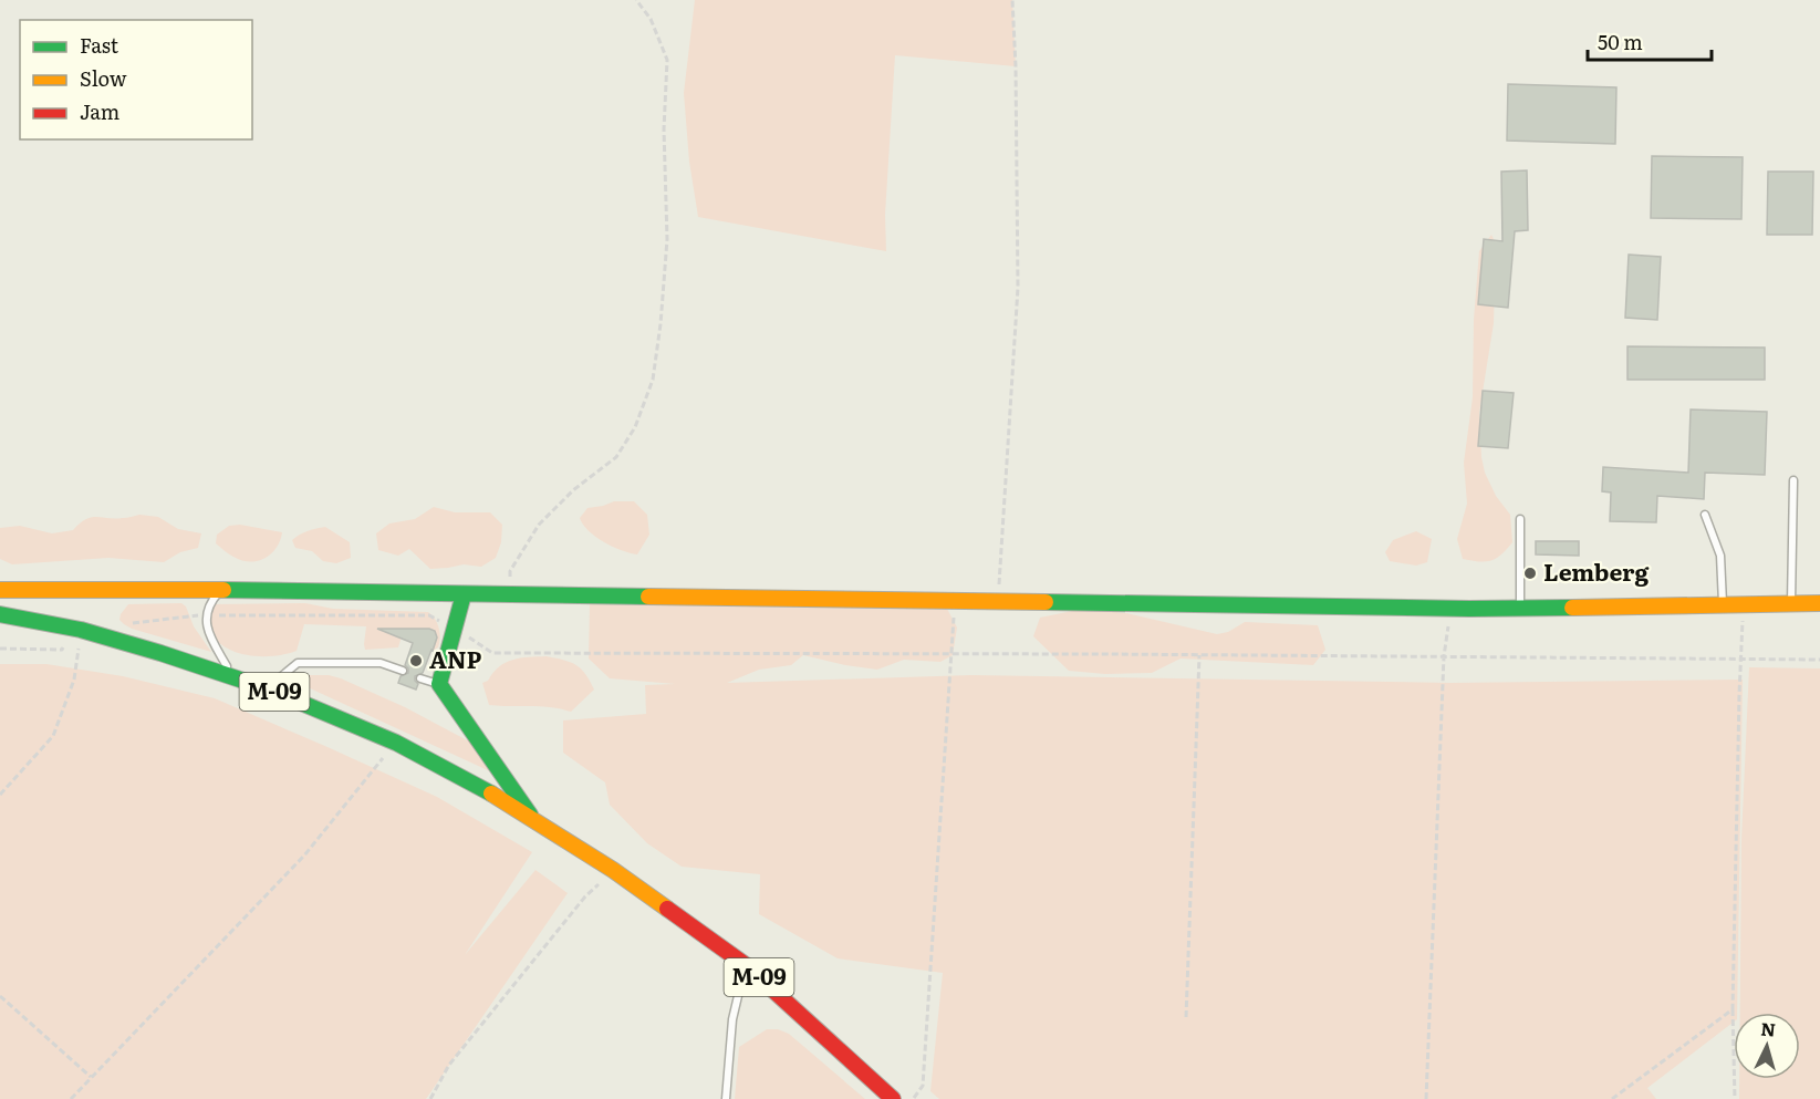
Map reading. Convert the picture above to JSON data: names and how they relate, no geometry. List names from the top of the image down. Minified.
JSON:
{"streets":{"main road":["М-09"]},"places":["Lemberg","ANP"],"legend":["Fast","Slow","Jam"],"scale_bar":"50 m","north":"top"}
